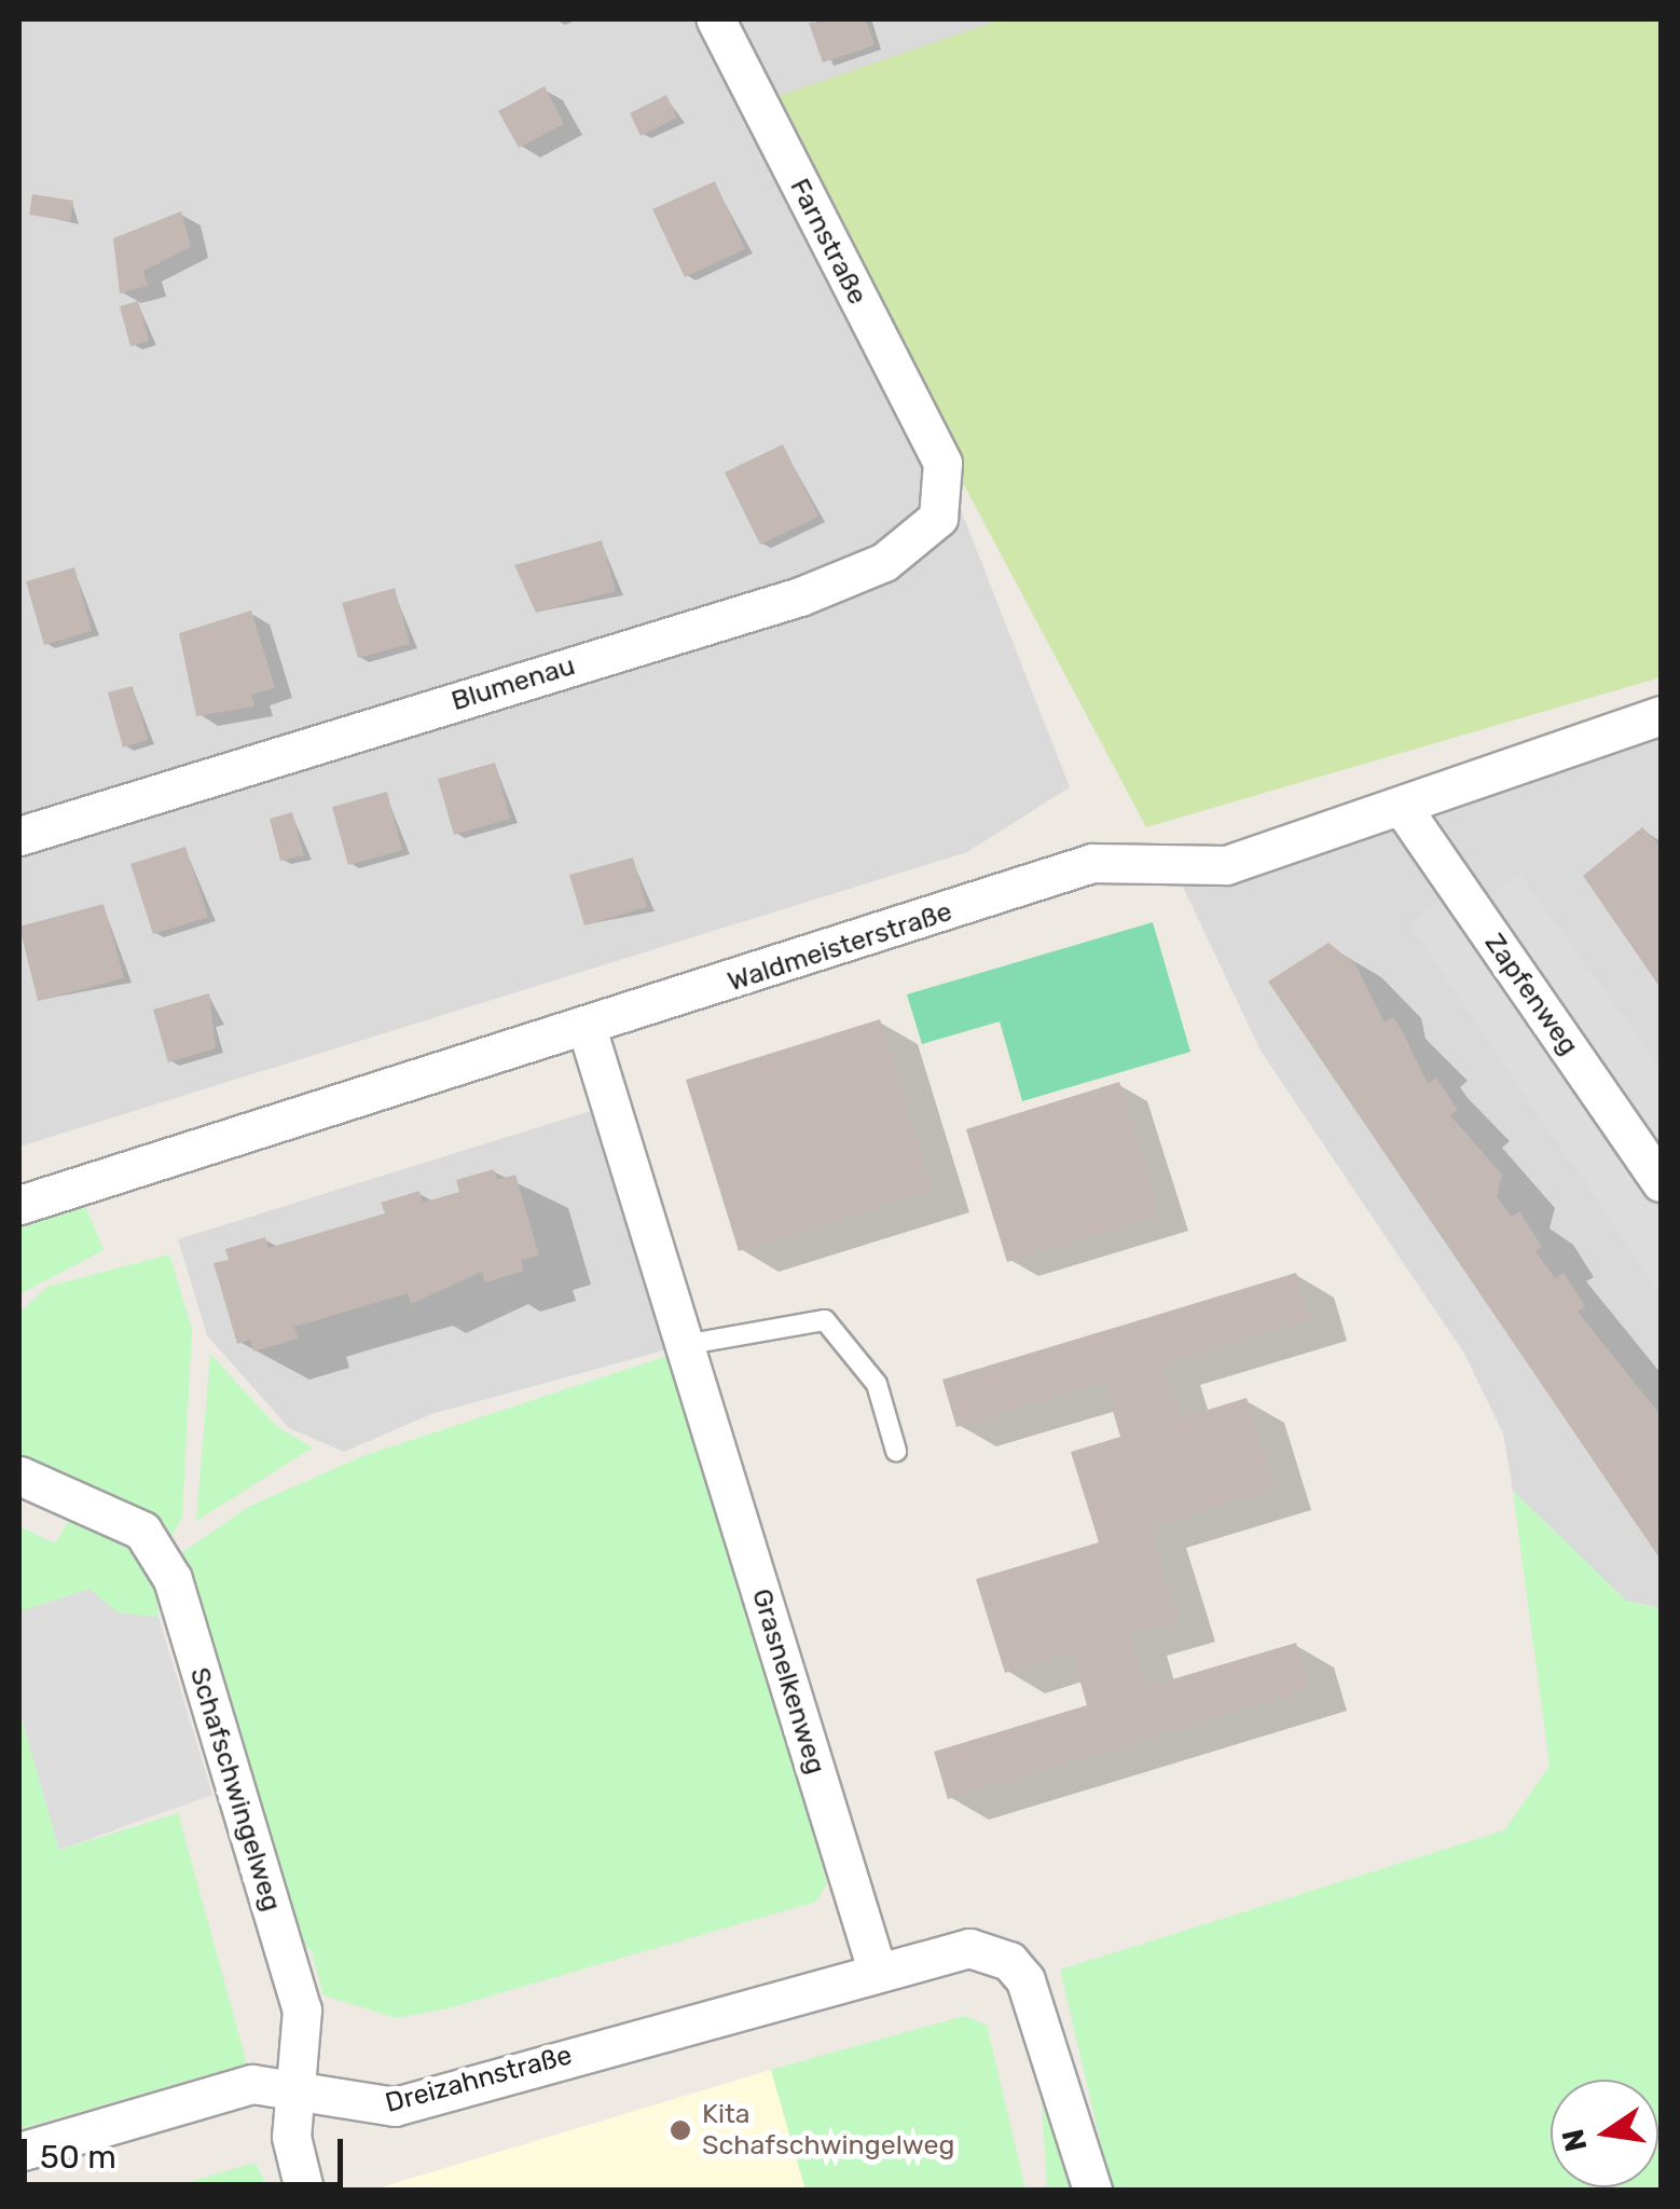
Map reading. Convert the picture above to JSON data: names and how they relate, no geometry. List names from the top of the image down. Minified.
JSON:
{"streets":{"street":["Farnstraße","Blumenau","Waldmeisterstraße","Zapfenweg","Grasnelkenweg","Schafschwingelweg","Dreizahnstraße"]},"crossings":[["Farnstraße","Blumenau"],["Waldmeisterstraße","Zapfenweg"],["Waldmeisterstraße","Grasnelkenweg"],["Grasnelkenweg","Dreizahnstraße"],["Schafschwingelweg","Dreizahnstraße"]],"places":["Kita Schafschwingelweg"],"scale_bar":"50 m","north":"left"}
